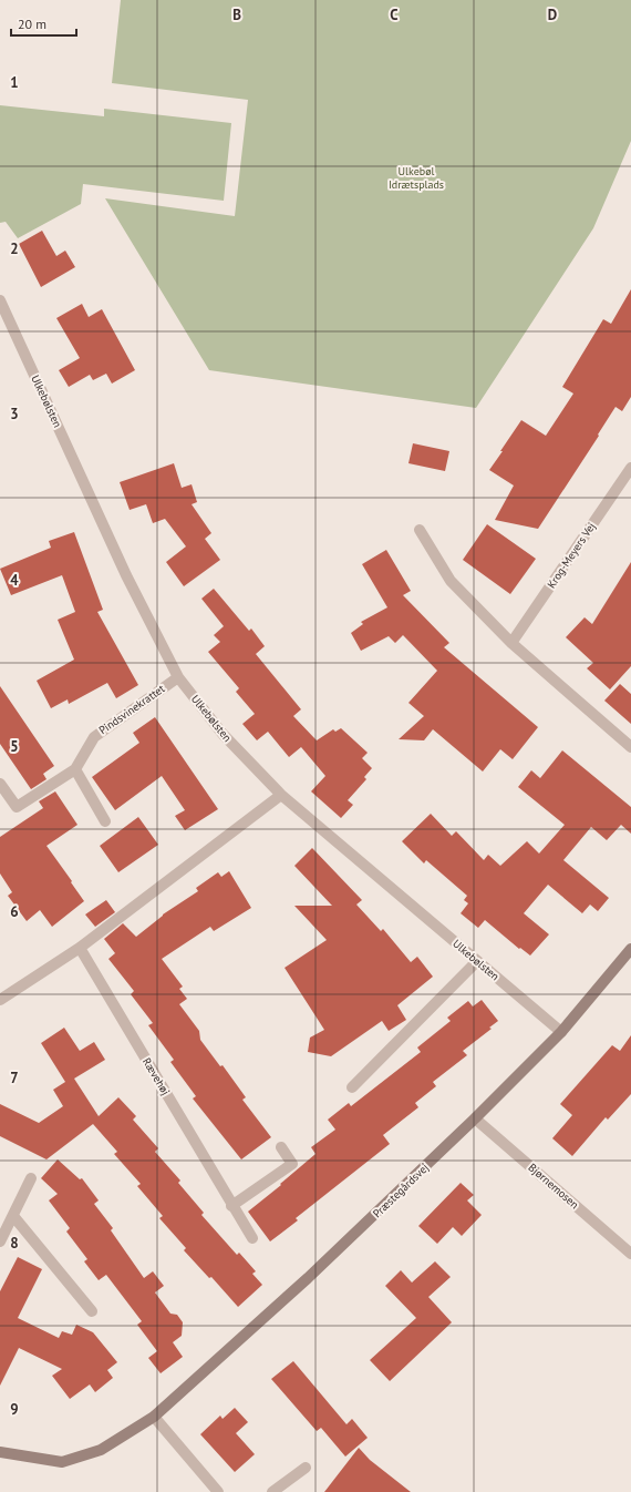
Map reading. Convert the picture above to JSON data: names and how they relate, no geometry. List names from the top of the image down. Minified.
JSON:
{"streets":{"street":["Ulkebølsten","Krog-Meyers Vej","Pindsvinekrattet","Rævehøj","Bjørnemosen","Præstegårdsvej"]},"crossings":[["Ulkebølsten","Pindsvinekrattet"],["Ulkebølsten","Præstegårdsvej"],["Bjørnemosen","Præstegårdsvej"]],"parks":["Ulkebøl Idrætsplads"],"scale_bar":"20 m","grid":{"columns":["B","C","D"],"rows":["1","2","3","4","5","6","7","8","9"]}}
